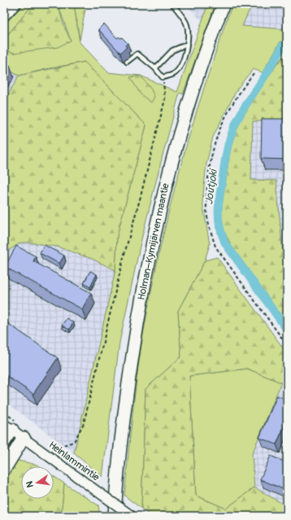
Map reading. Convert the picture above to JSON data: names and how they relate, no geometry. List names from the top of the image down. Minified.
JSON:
{"streets":{"highway":["Holman–Kymijärven maantie"],"street":["Heinlammintie"]},"water":["Joutjoki"],"north":"left"}
